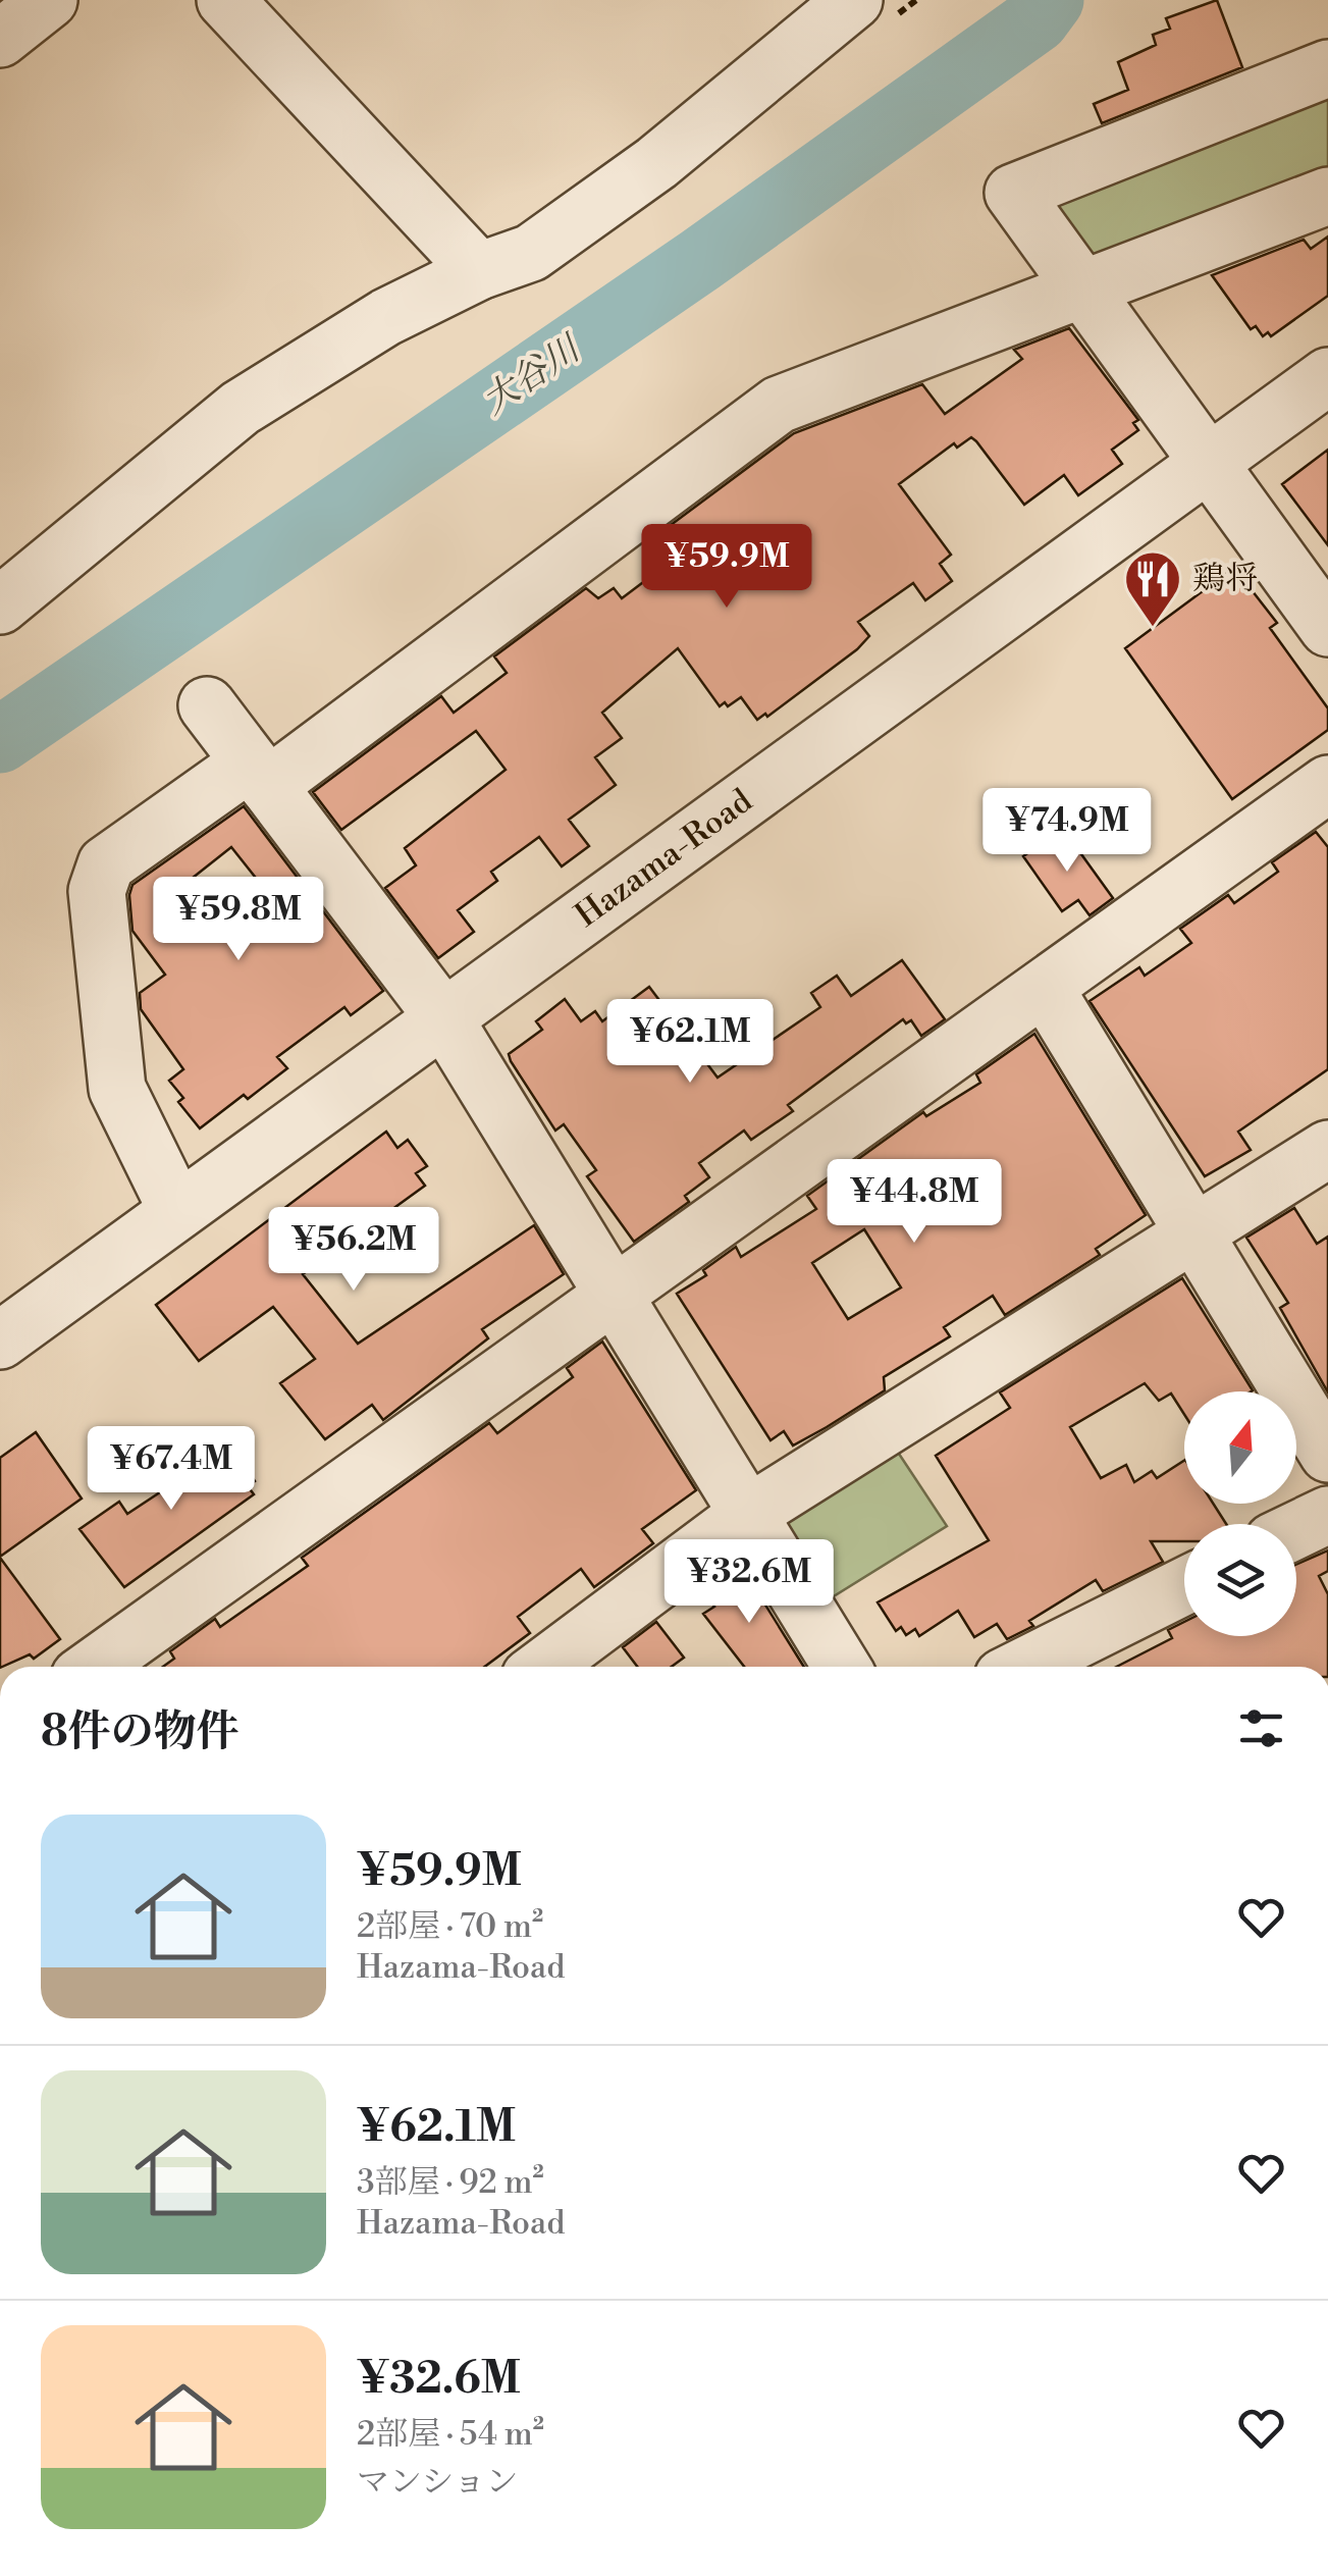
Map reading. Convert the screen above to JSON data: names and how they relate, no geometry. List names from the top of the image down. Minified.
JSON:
{"streets":{"street":["Hazama-Road"]},"water":["大谷川"],"places":{"restaurant":["鶏将"]},"north":"top","page":{"price":["¥59.9M","¥74.9M","¥59.8M","¥62.1M","¥44.8M","¥56.2M","¥67.4M","¥32.6M"],"heading":"8件の物件","list":[{"name":"¥59.9M","note":"2部屋 · 70 m² · Hazama-Road"},{"name":"¥62.1M","note":"3部屋 · 92 m² · Hazama-Road"},{"name":"¥32.6M","note":"2部屋 · 54 m² · マンション"}]}}
